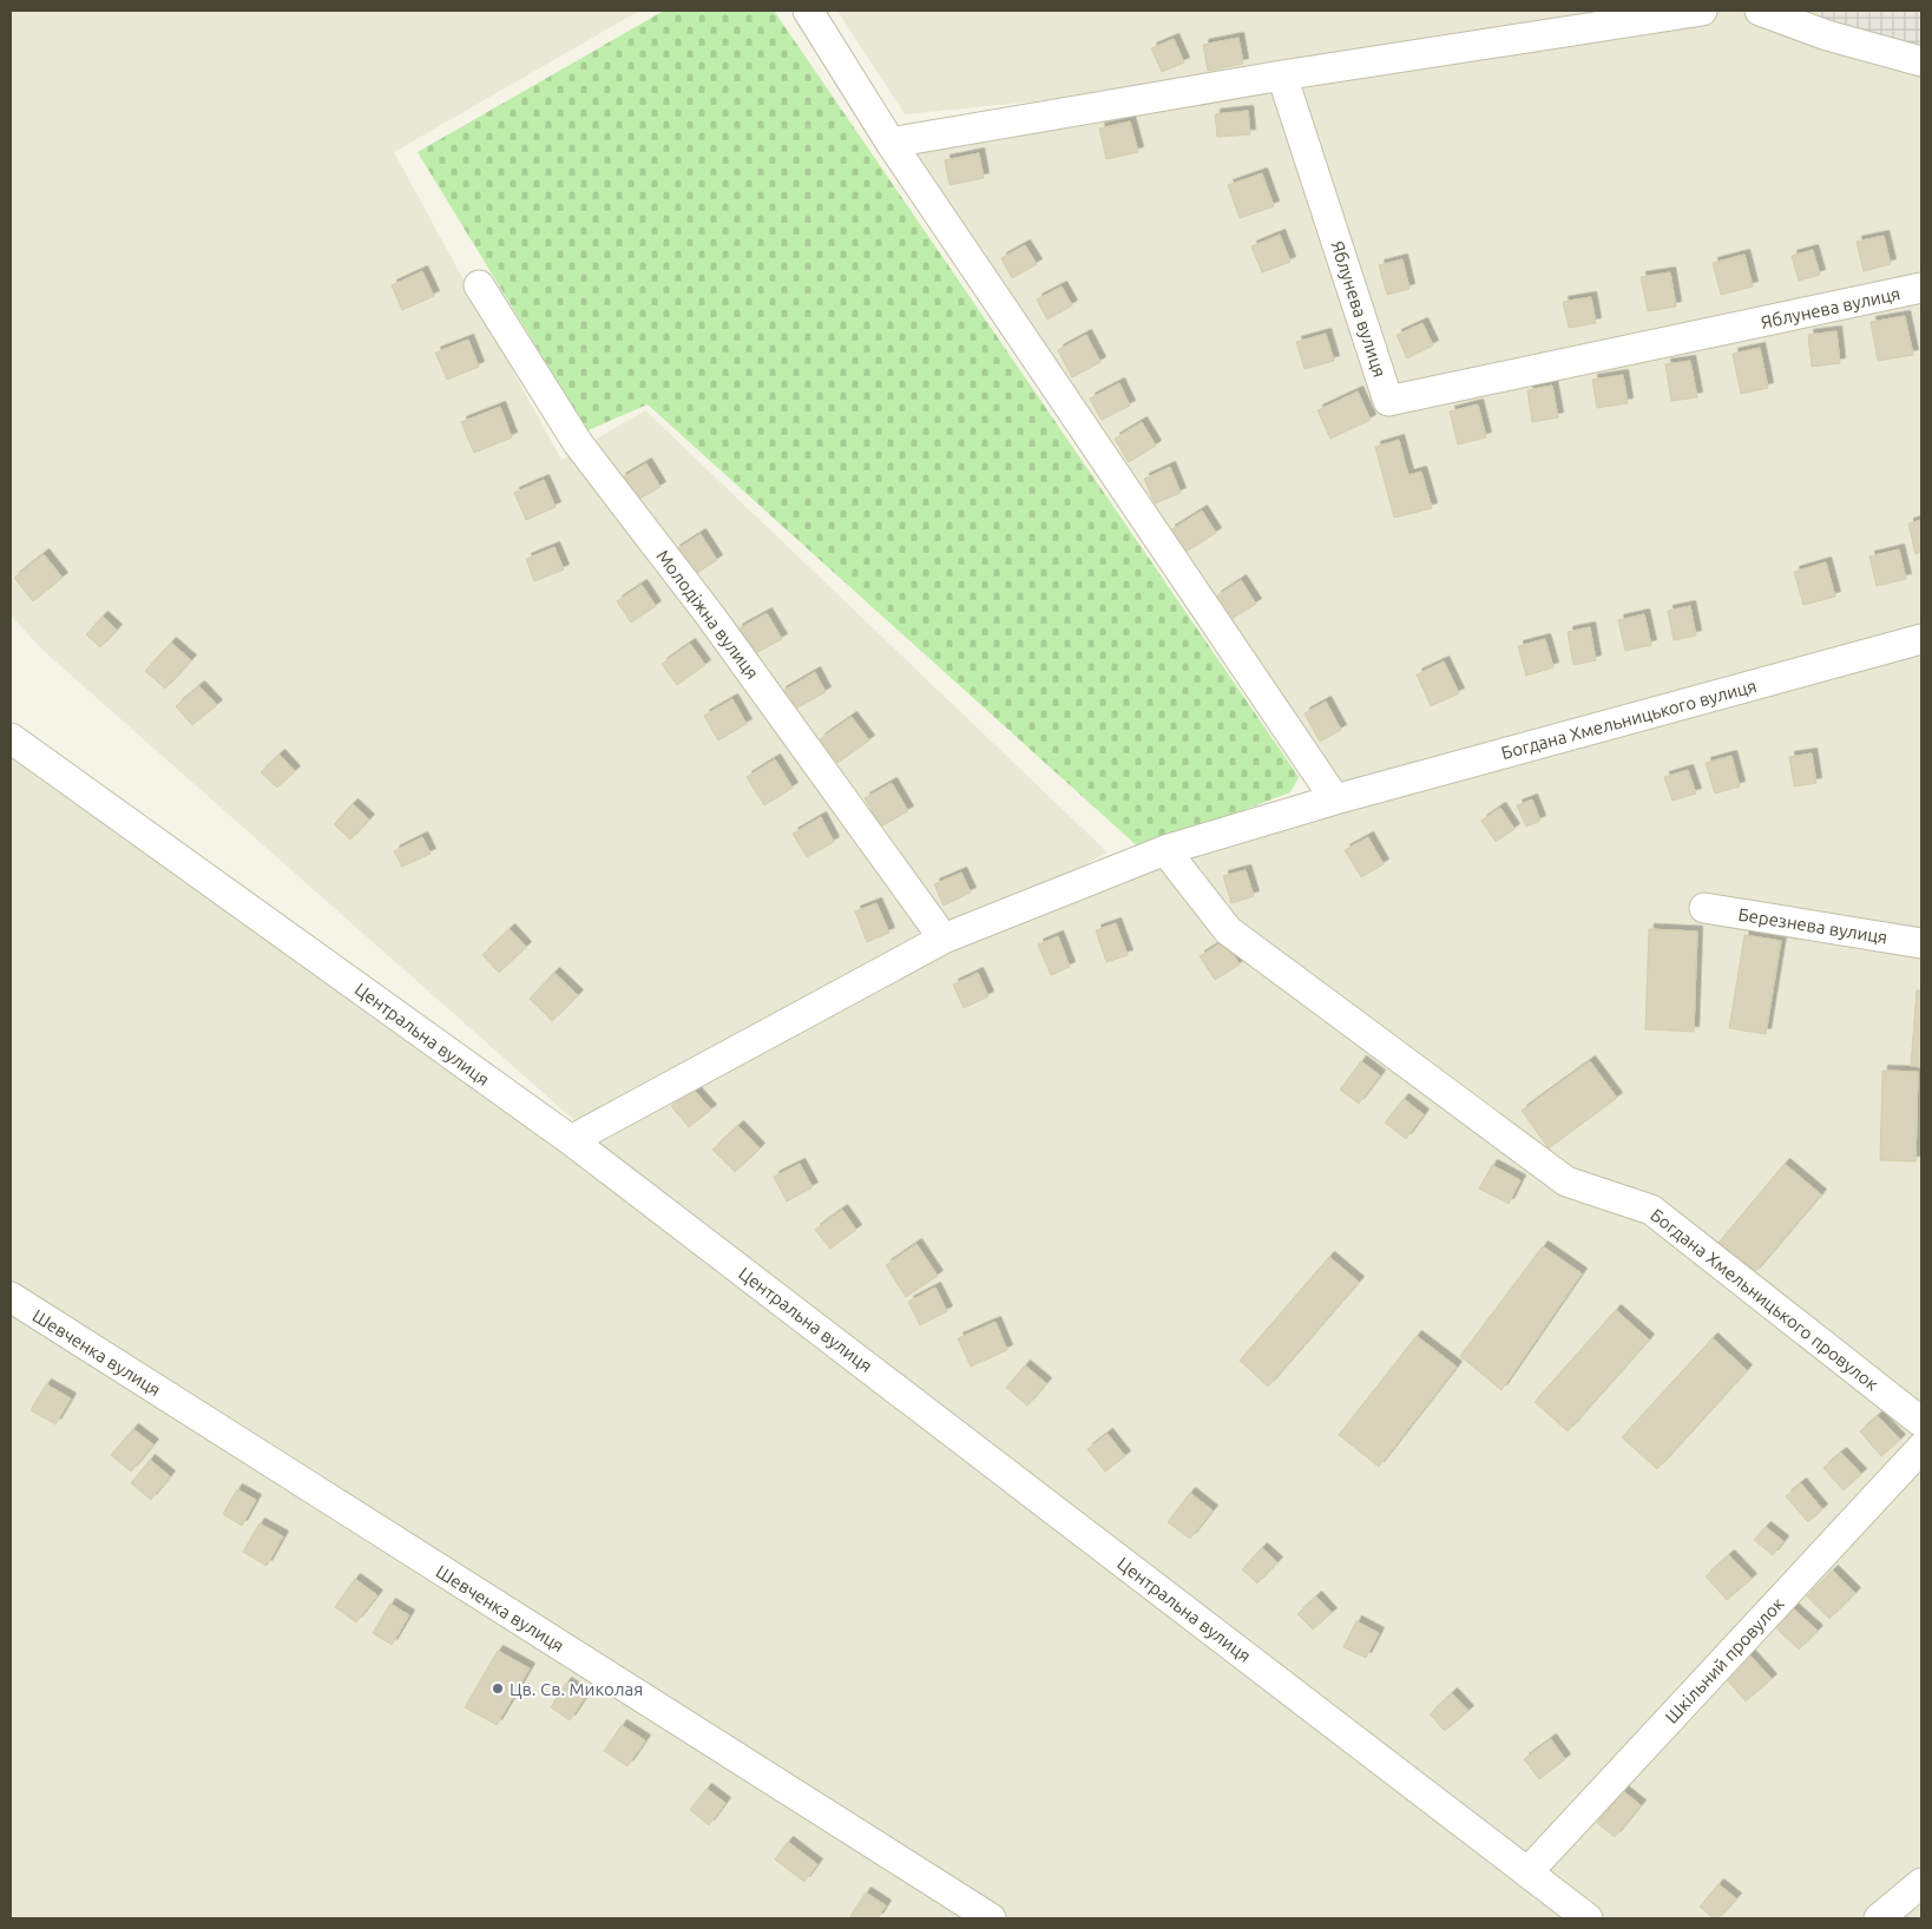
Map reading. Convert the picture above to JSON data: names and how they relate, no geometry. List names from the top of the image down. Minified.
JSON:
{"streets":{"street":["Яблунева вулиця","Молодіжна вулиця","Богдана Хмельницького вулиця","Березнева вулиця","Центральна вулиця","Богдана Хмельницького провулок","Шевченка вулиця","Шкільний провулок"]},"crossings":[["Молодіжна вулиця","Богдана Хмельницького вулиця"],["Богдана Хмельницького вулиця","Центральна вулиця"],["Богдана Хмельницького вулиця","Богдана Хмельницького провулок"],["Центральна вулиця","Шкільний провулок"]],"places":["Цв. Св. Миколая"]}
